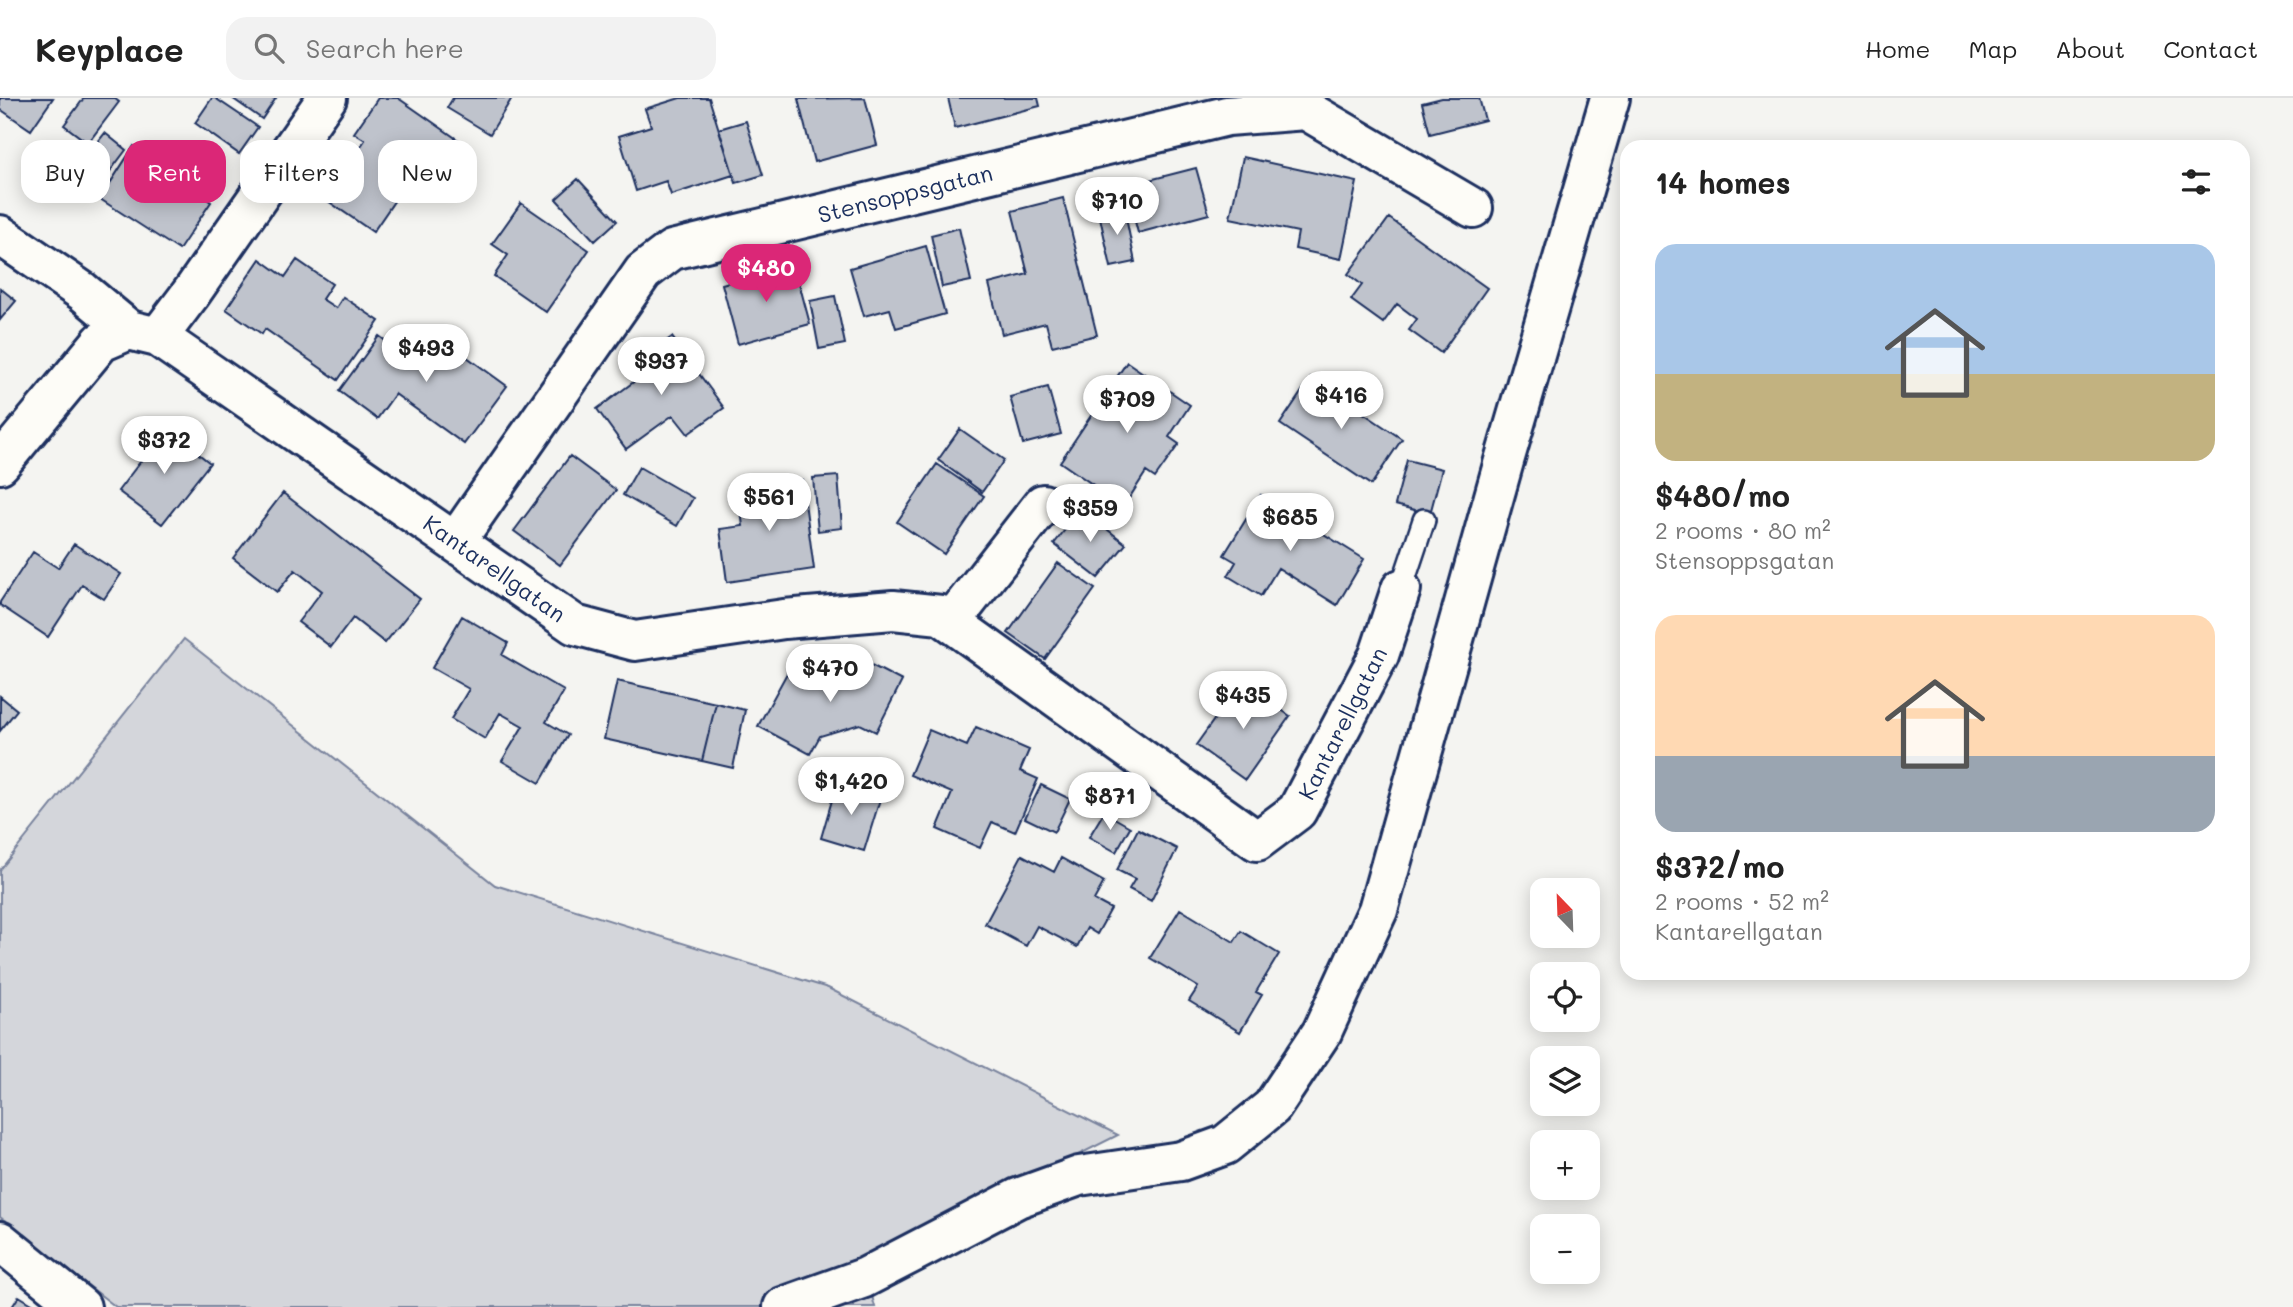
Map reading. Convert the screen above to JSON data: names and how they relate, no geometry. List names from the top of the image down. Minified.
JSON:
{"streets":{"street":["Stensoppsgatan","Kantarellgatan"]},"crossings":[["Stensoppsgatan","Kantarellgatan"]],"north":"top left","page":{"header":"Keyplace","search":"Search here","nav":["Home","Map","About","Contact"],"chip":["Buy","Rent","Filters","New"],"heading":"14 homes","price":["$710","$480","$493","$937","$416","$709","$372","$561","$359","$685","$470","$435","$1,420","$871"],"list":[{"name":"$480/mo","note":"2 rooms · 80 m² · Stensoppsgatan"},{"name":"$372/mo","note":"2 rooms · 52 m² · Kantarellgatan"}],"map_buttons":["+","−"]}}
